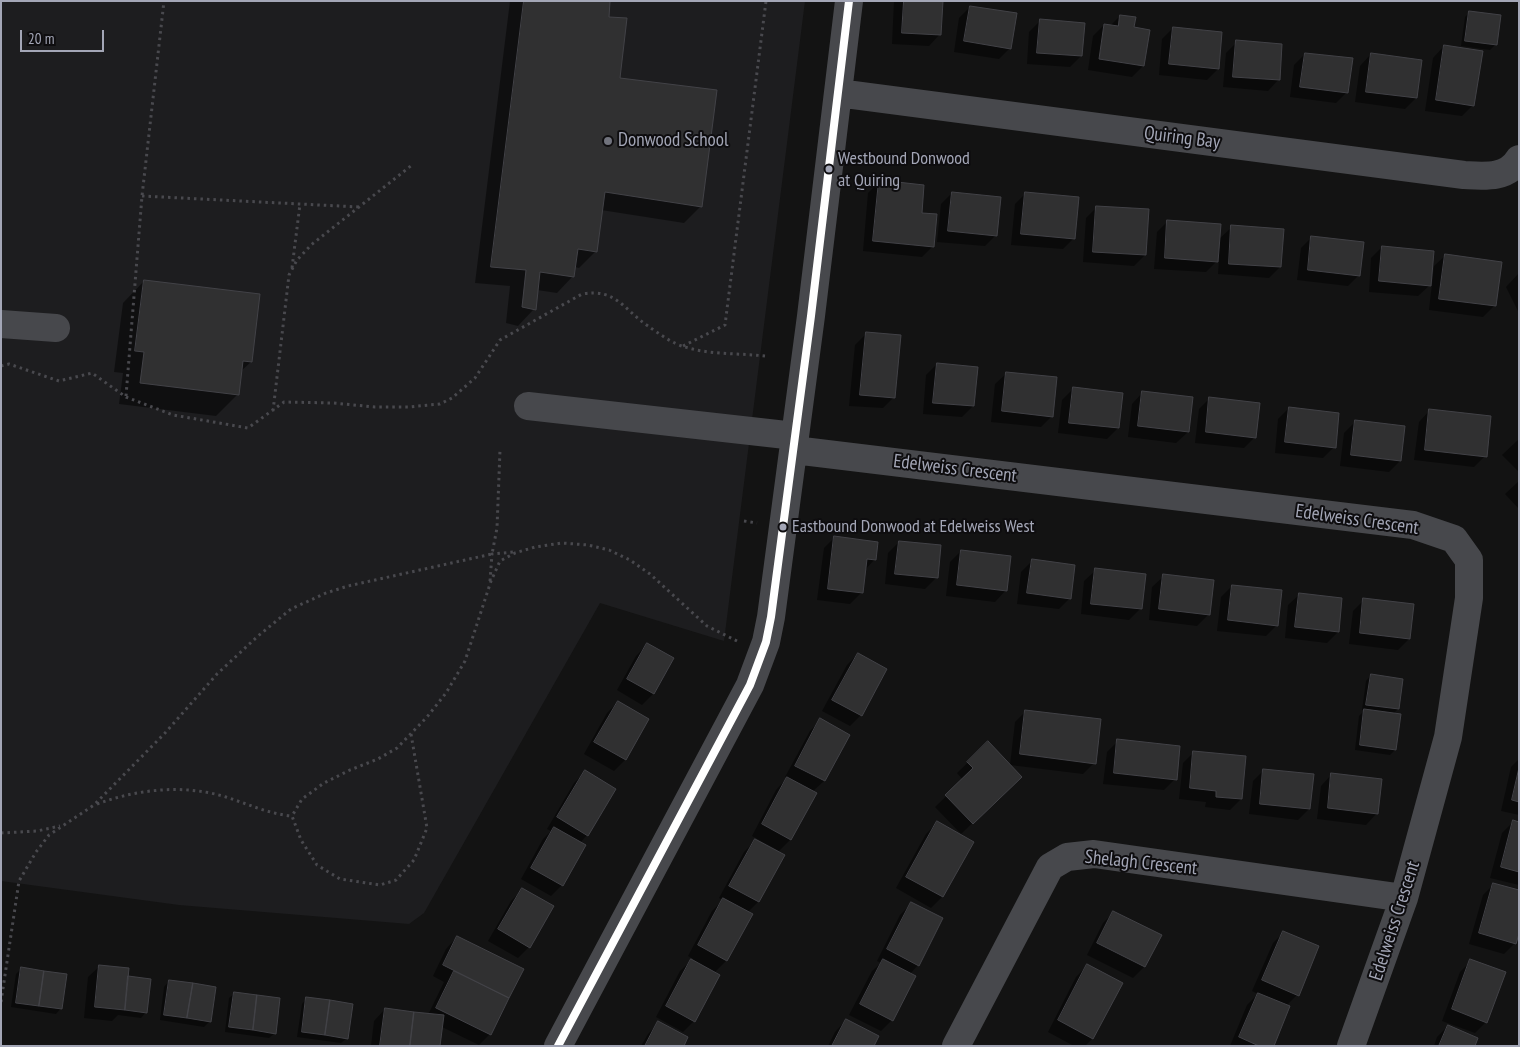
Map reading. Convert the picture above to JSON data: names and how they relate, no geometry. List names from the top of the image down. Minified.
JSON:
{"streets":{"street":["Quiring Bay","Edelweiss Crescent","Shelagh Crescent"]},"crossings":[["Edelweiss Crescent","Shelagh Crescent"]],"places":["Donwood School","Westbound Donwood at Quiring","Eastbound Donwood at Edelweiss West"],"scale_bar":"20 m"}
